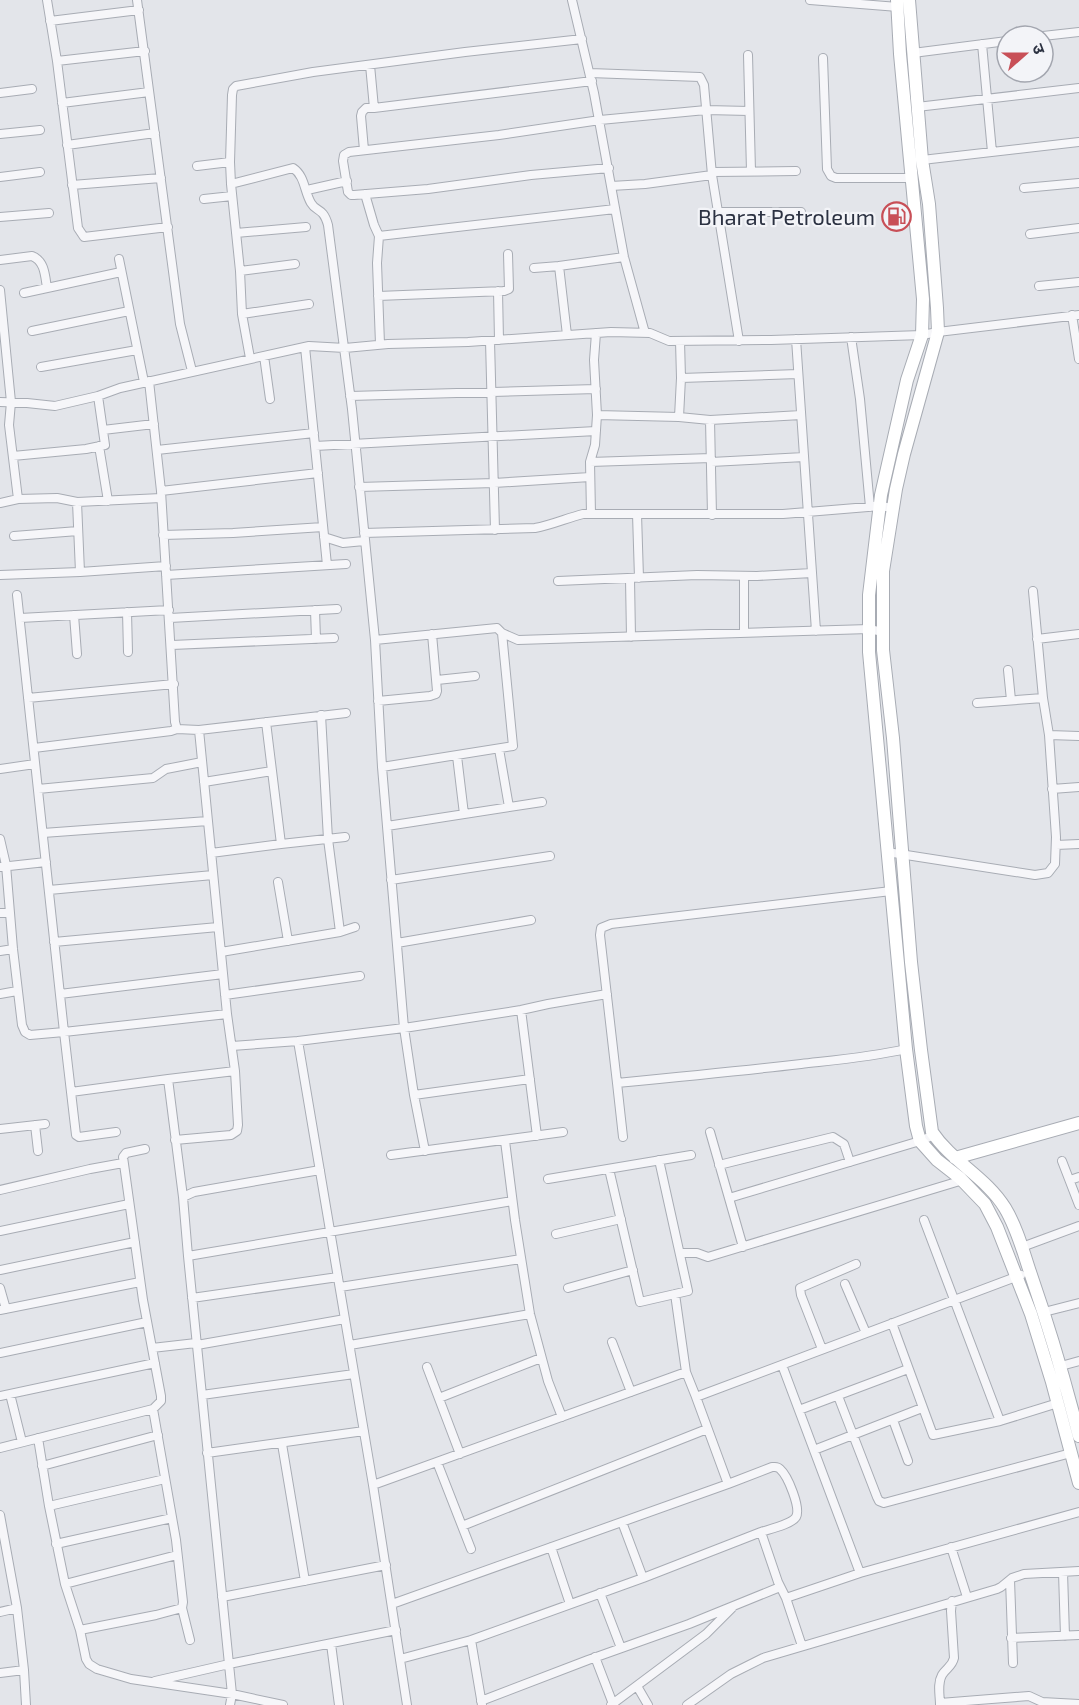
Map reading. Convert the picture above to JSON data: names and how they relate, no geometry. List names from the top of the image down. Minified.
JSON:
{"places":{"fuel station":["Bharat Petroleum"]},"north":"right"}
